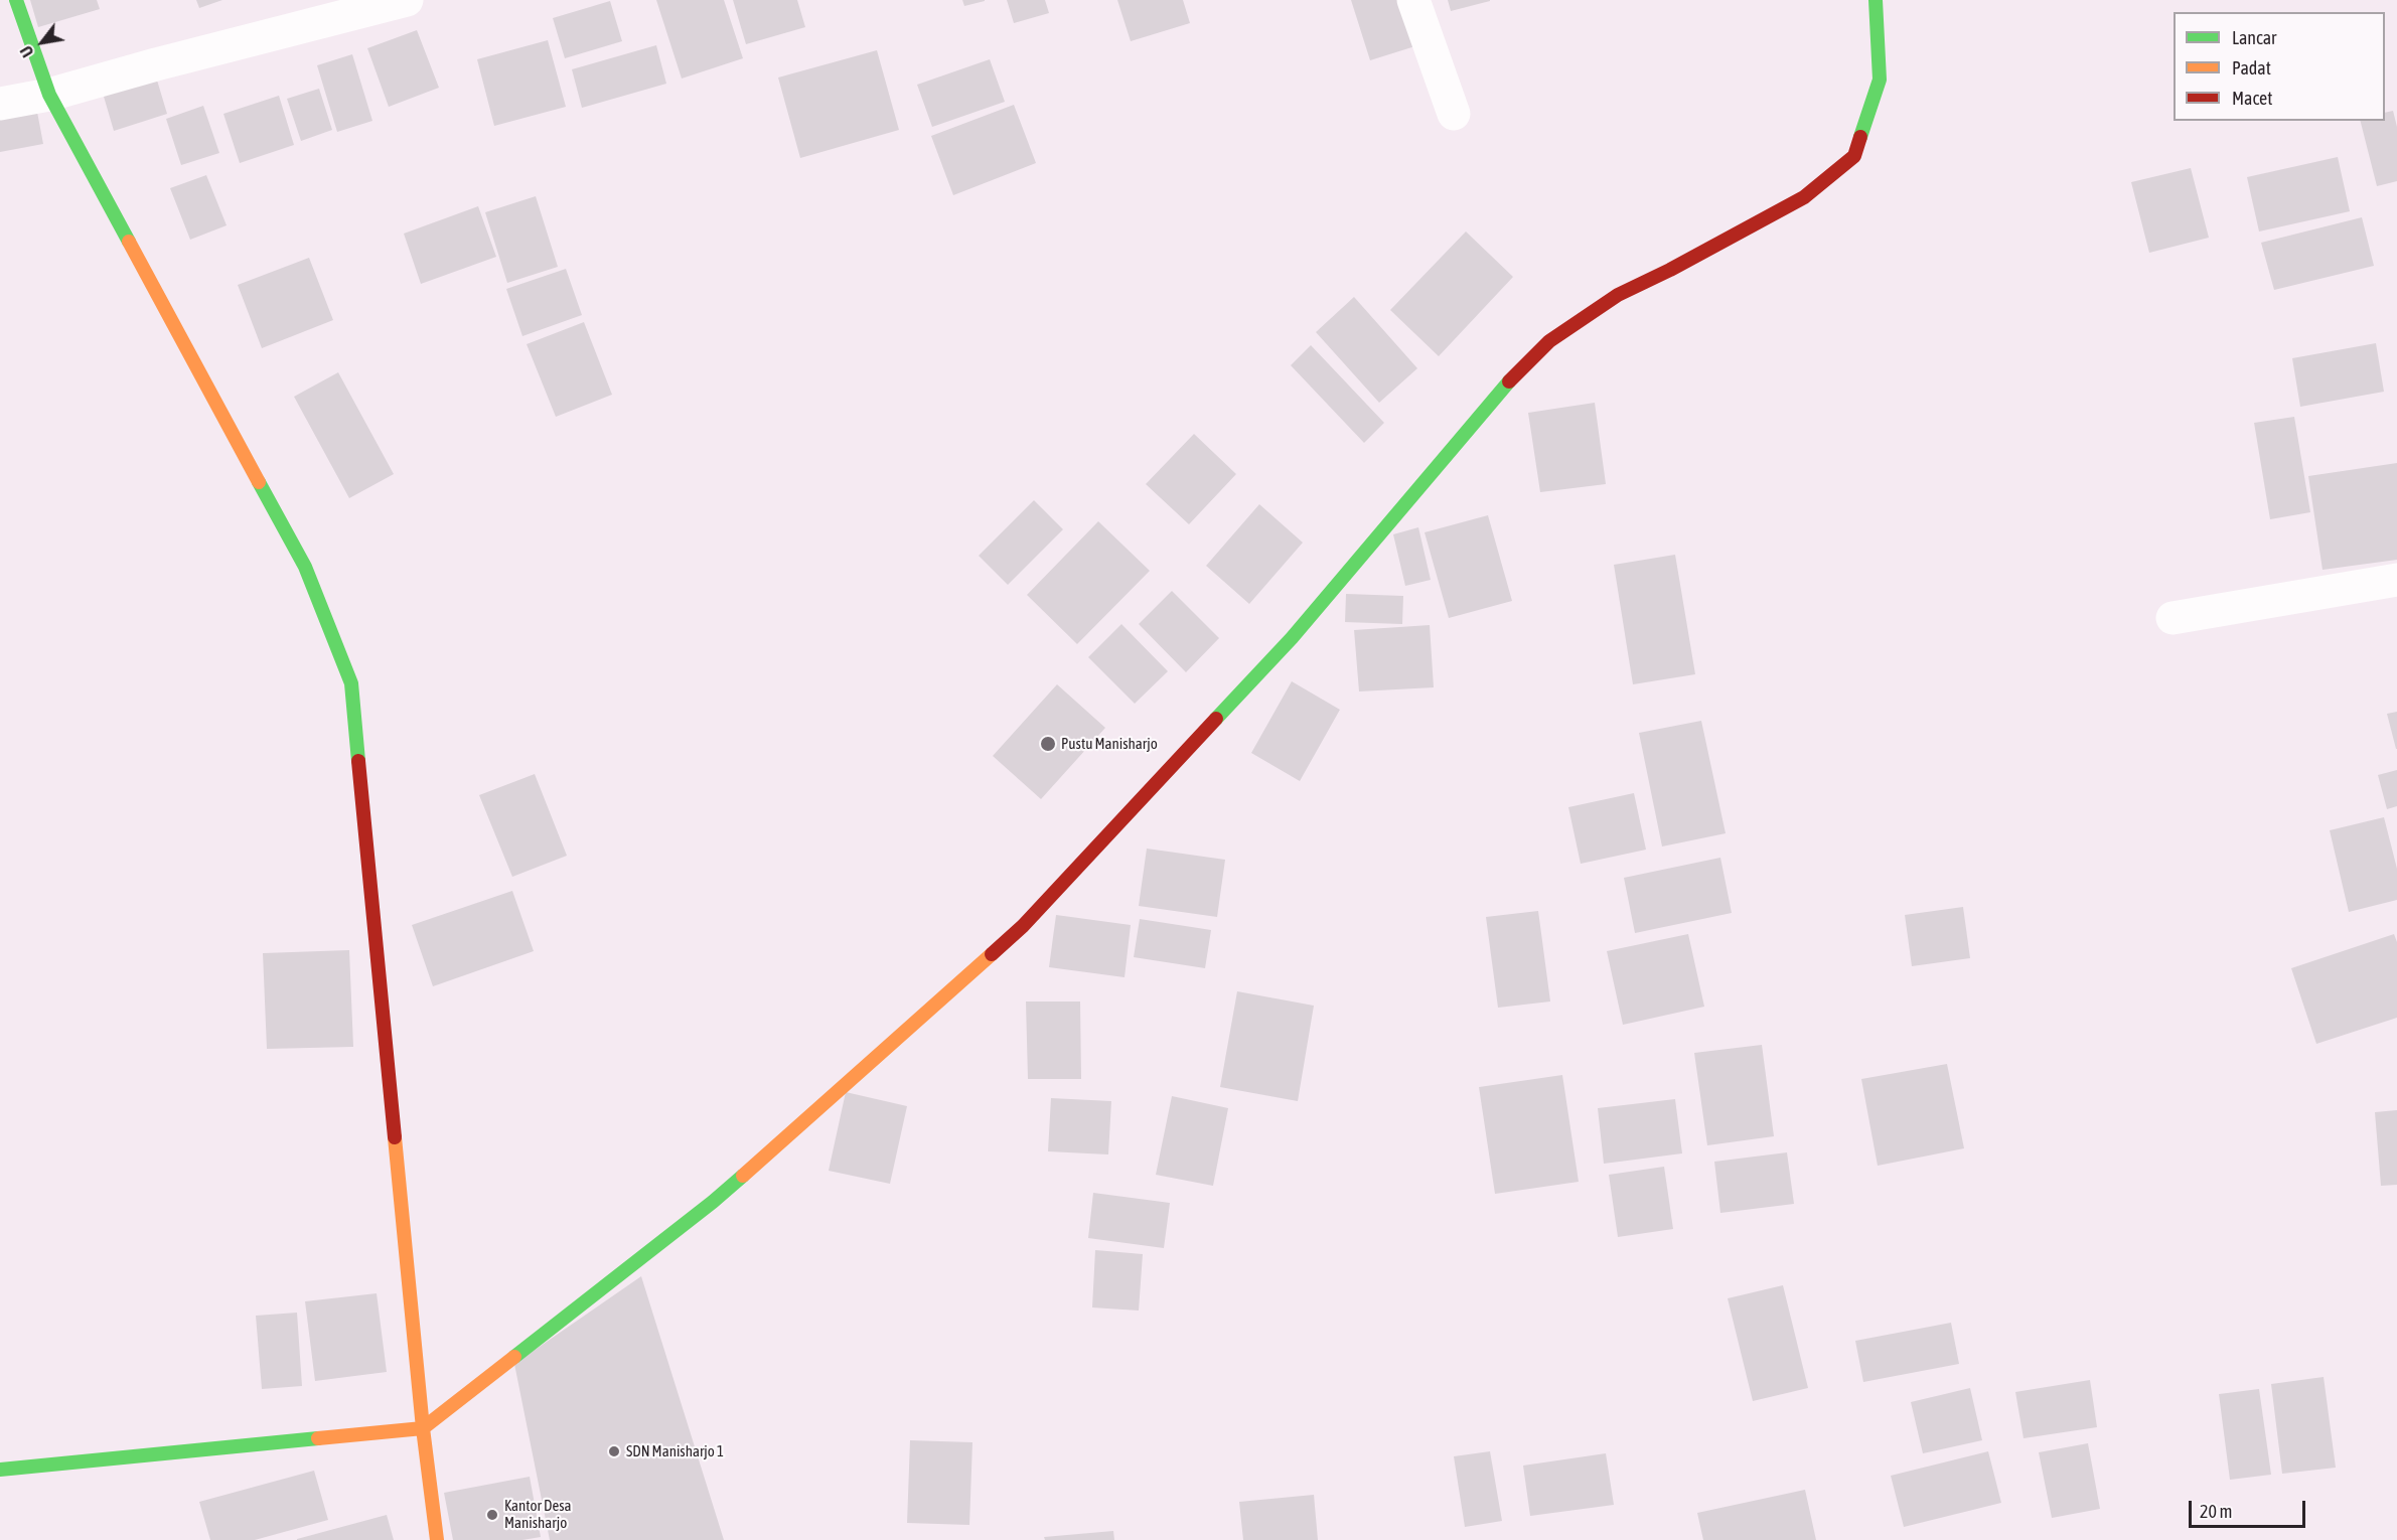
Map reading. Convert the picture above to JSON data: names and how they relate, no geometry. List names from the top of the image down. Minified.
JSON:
{"places":["Pustu Manisharjo","SDN Manisharjo 1","Kantor Desa Manisharjo"],"legend":["Lancar","Padat","Macet"],"scale_bar":"20 m","north":"bottom left"}
